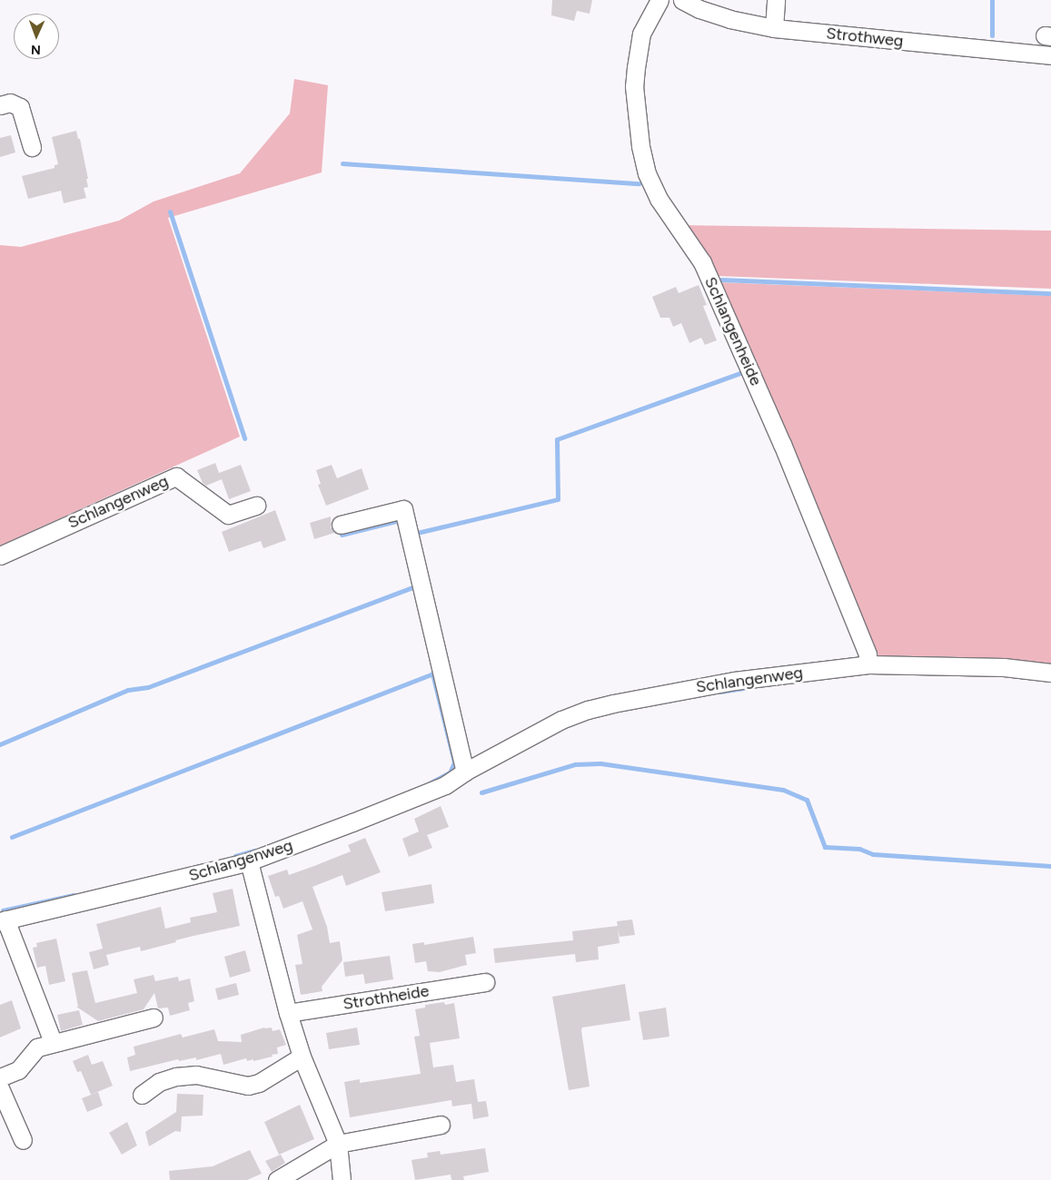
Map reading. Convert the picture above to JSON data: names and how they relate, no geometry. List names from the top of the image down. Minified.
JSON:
{"streets":{"street":["Strothweg","Schlangenheide","Schlangenweg","Strothheide"]},"crossings":[["Schlangenheide","Schlangenweg"]],"north":"bottom"}
